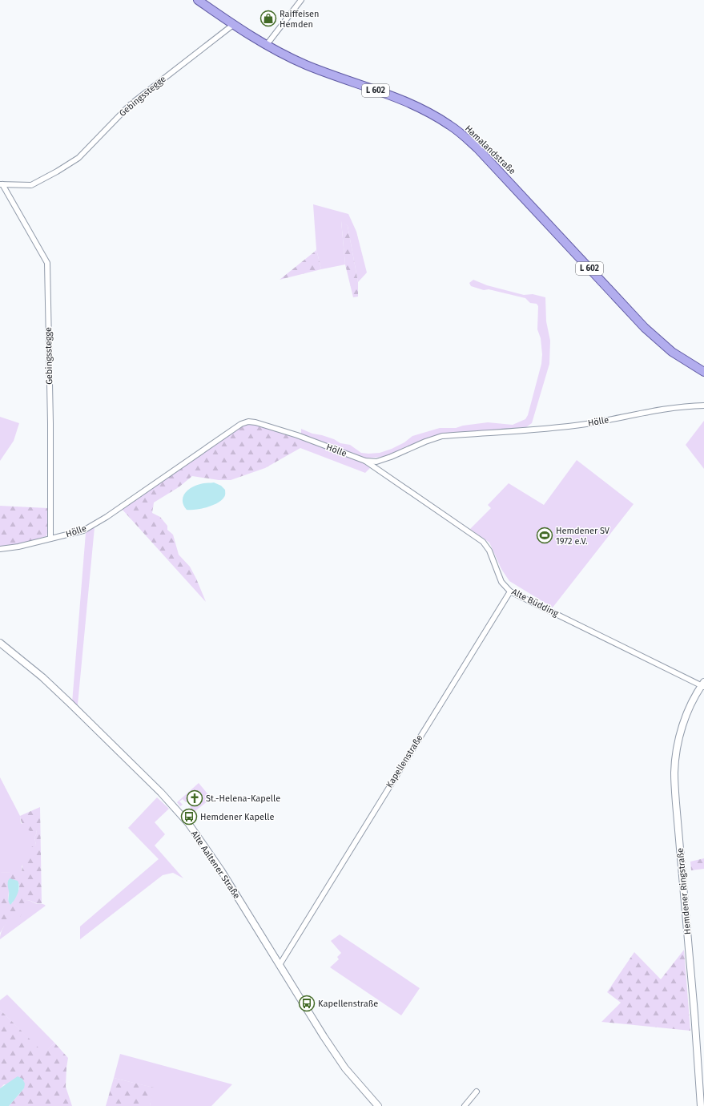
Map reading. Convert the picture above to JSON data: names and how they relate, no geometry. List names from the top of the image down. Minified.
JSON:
{"streets":{"main road":["L 602","Hamalandstraße"],"street":["Gebingsstegge","Hölle","Alte Büdding","Kapellenstraße","Alte Aaltener Straße","Hemdener Ringstraße"]},"crossings":[["Gebingsstegge","Hamalandstraße"],["Gebingsstegge","Hölle"],["Hölle","Alte Büdding"],["Alte Büdding","Kapellenstraße"],["Alte Büdding","Hemdener Ringstraße"],["Kapellenstraße","Alte Aaltener Straße"]],"places":{"shop":["Raiffeisen Hemden"],"sports":["Hemdener SV 1972 e.V."],"church":["St.-Helena-Kapelle"],"bus stop":["Hemdener Kapelle","Kapellenstraße"]}}
